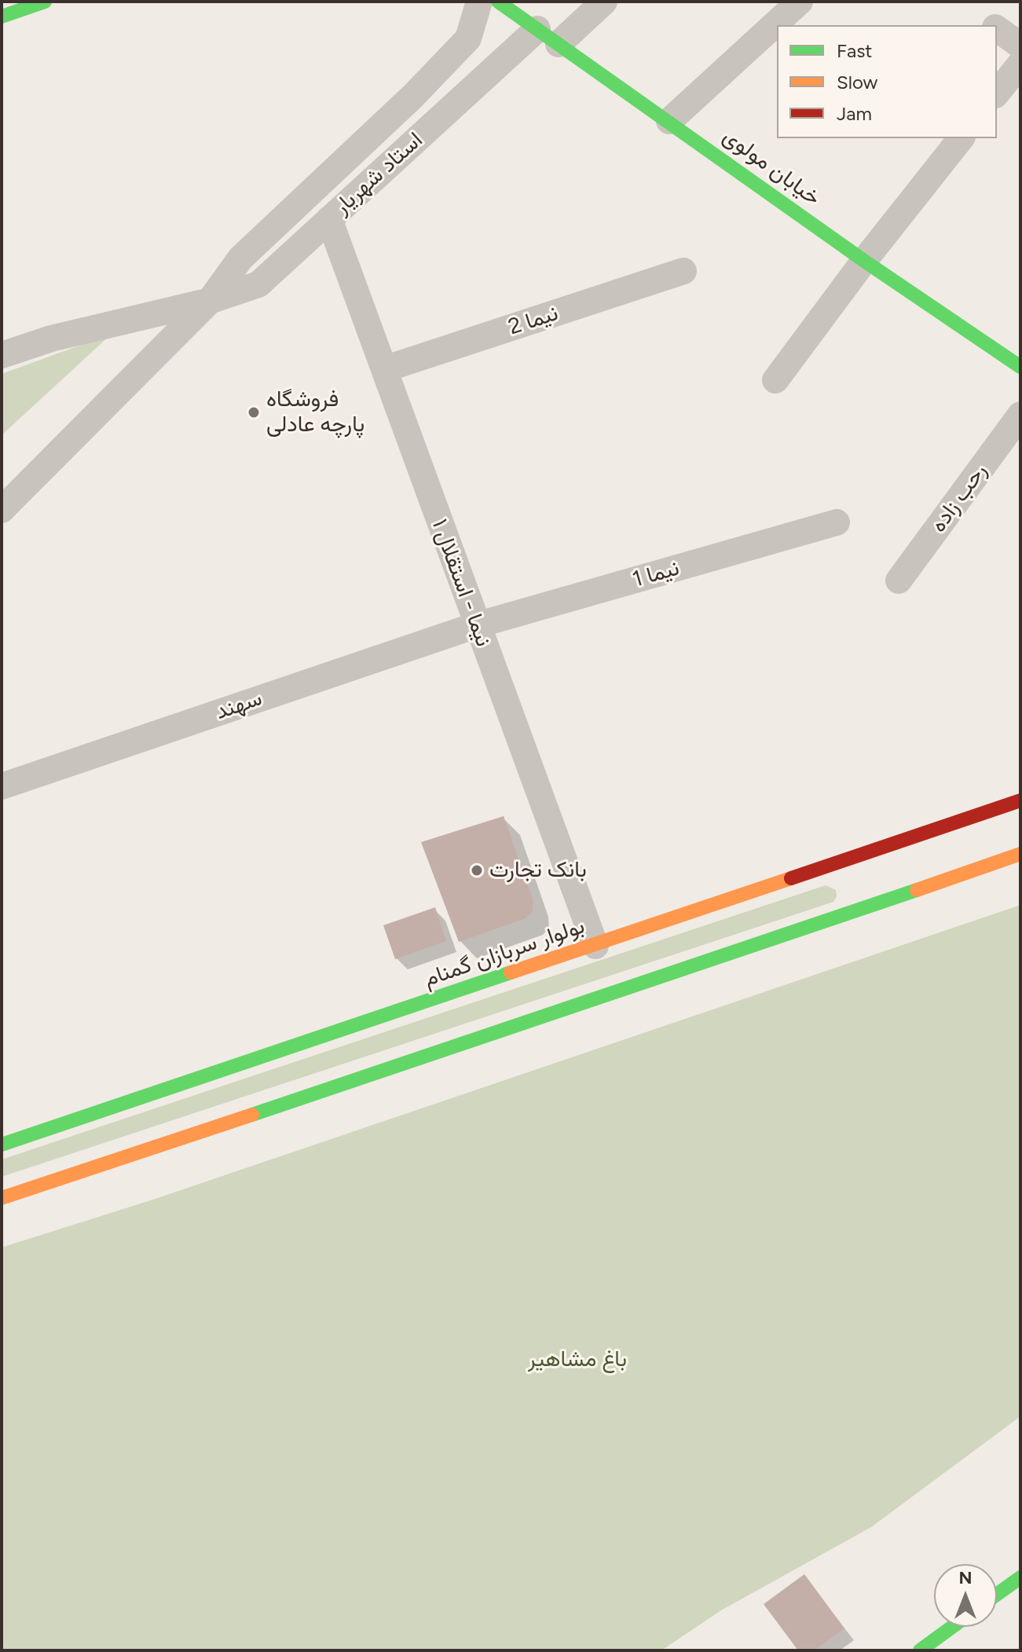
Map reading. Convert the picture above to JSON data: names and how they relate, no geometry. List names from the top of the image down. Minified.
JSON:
{"streets":{"main road":["خیابان مولوی","بولوار سربازان گمنام"],"street":["استاد شهریار","نیما 2","رحب زاده","نیما 1","نیما - استقلال ۱","سهند"]},"crossings":[["خیابان مولوی","استاد شهریار"],["استاد شهریار","نیما - استقلال ۱"],["نیما 2","نیما - استقلال ۱"],["نیما 1","نیما - استقلال ۱"],["نیما 1","سهند"],["نیما - استقلال ۱","سهند"],["نیما - استقلال ۱","بولوار سربازان گمنام"]],"parks":["باغ مشاهیر"],"places":["فروشگاه پارچه عادلی","بانک تجارت"],"legend":["Fast","Slow","Jam"],"north":"top"}
